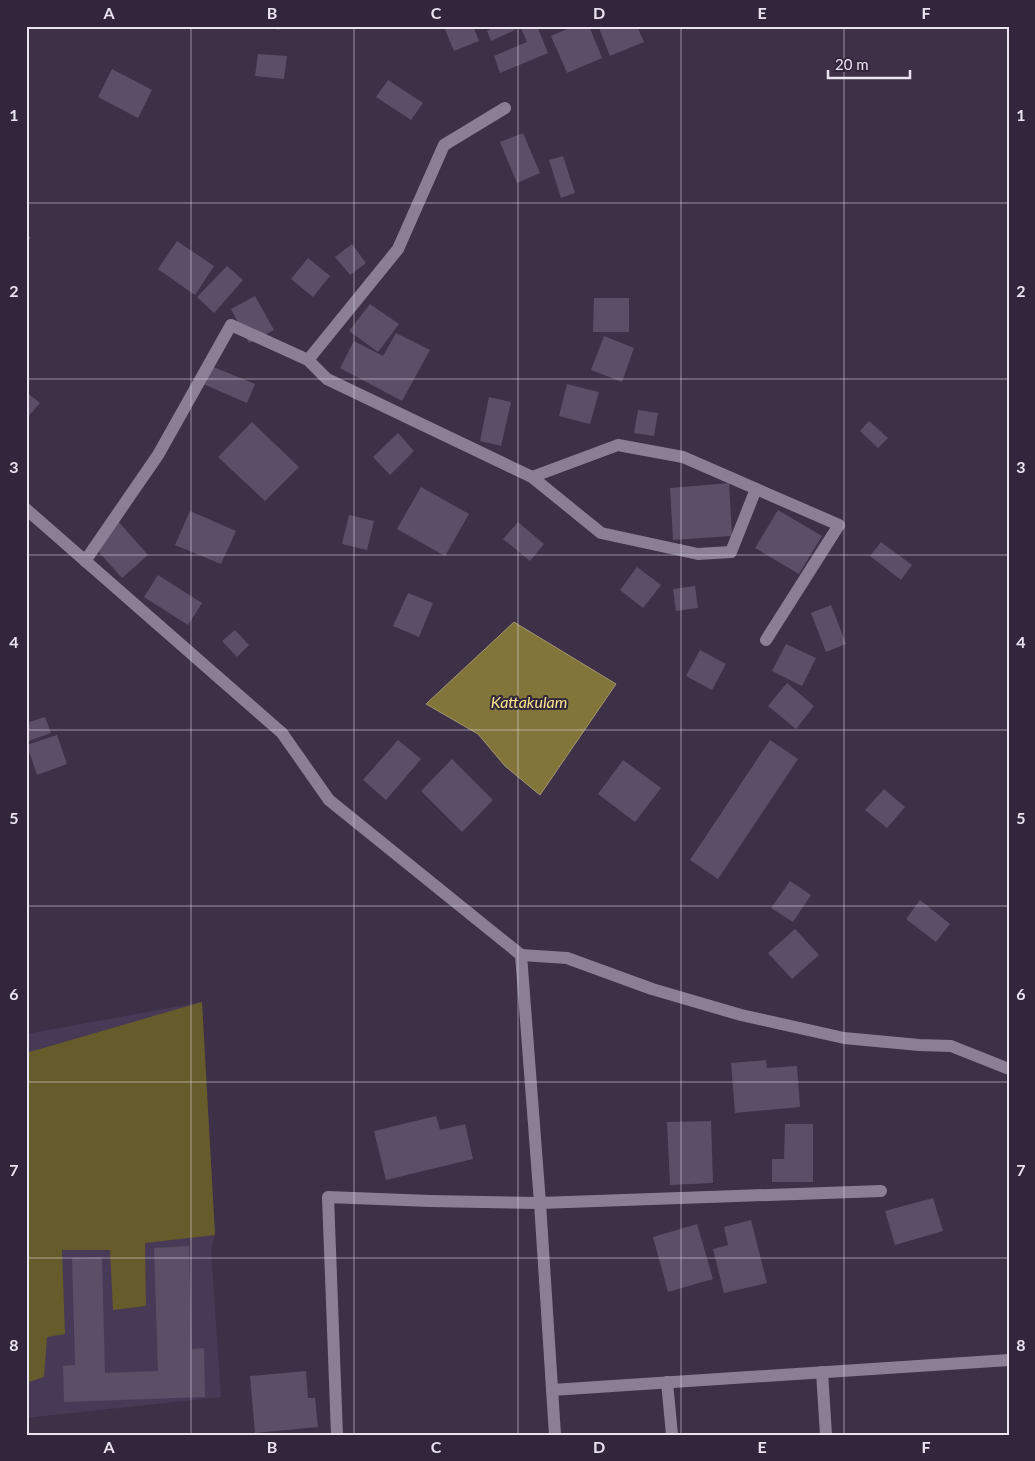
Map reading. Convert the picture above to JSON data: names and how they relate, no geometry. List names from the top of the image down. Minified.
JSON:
{"water":["Kattakulam"],"scale_bar":"20 m","grid":{"columns":["A","B","C","D","E","F"],"rows":["1","2","3","4","5","6","7","8"]}}
